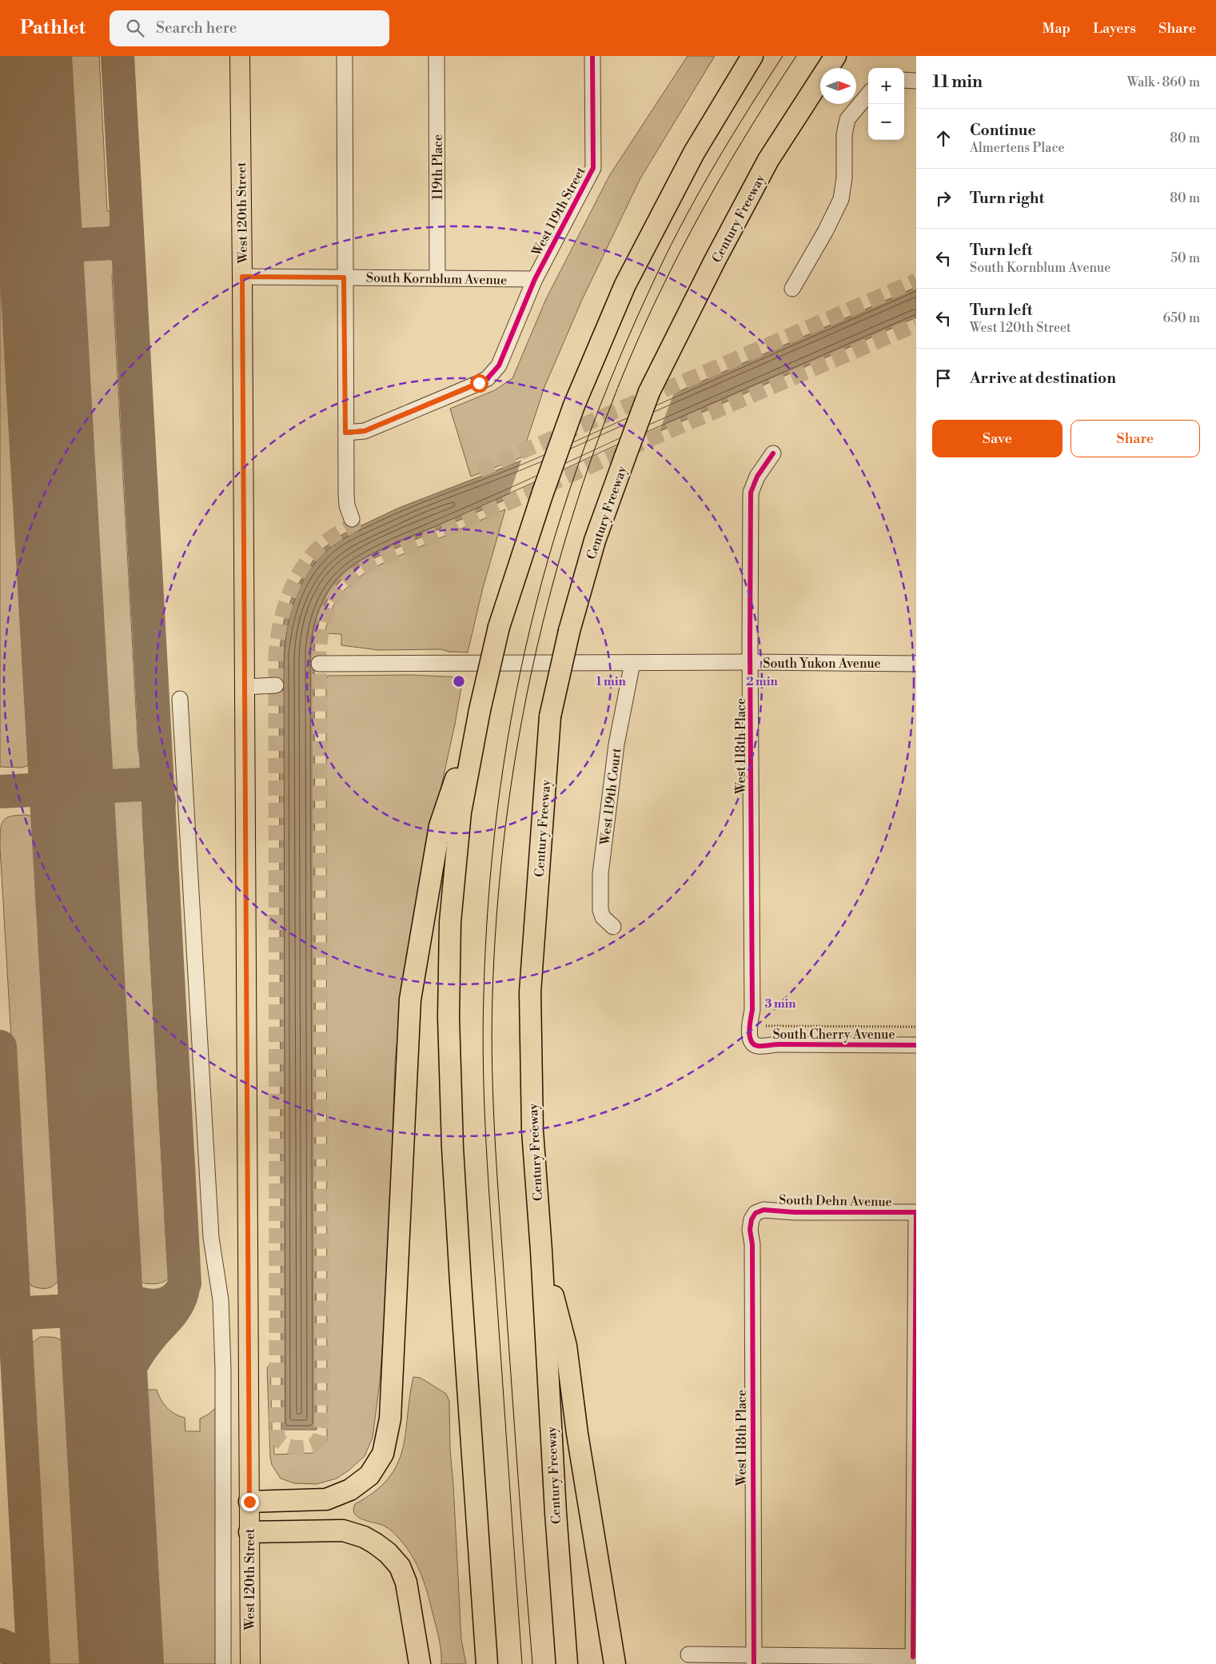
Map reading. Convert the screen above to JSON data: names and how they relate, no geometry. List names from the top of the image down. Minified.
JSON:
{"streets":{"highway":["Century Freeway"],"main road":["West 120th Street"],"street":["119th Place","West 119th Street","South Kornblum Avenue","South Yukon Avenue","West 118th Place","West 119th Court","South Cherry Avenue","South Dehn Avenue"]},"crossings":[["119th Place","South Kornblum Avenue"],["West 119th Street","South Kornblum Avenue"],["West 120th Street","South Kornblum Avenue"],["South Yukon Avenue","West 118th Place"],["South Yukon Avenue","West 119th Court"],["West 118th Place","South Cherry Avenue"],["West 118th Place","South Dehn Avenue"]],"north":"right","page":{"header":"Pathlet","search":"Search here","nav":["Map","Layers","Share"],"heading":["11 min","Walk · 860 m"],"map_buttons":["+","−"],"list":[["Continue","Almertens Place","80 m"],["Turn right","80 m"],["Turn left","South Kornblum Avenue","50 m"],["Turn left","West 120th Street","650 m"],"Arrive at destination"],"buttons":["Save","Share"]},"rings":["1 min","2 min","3 min"]}
